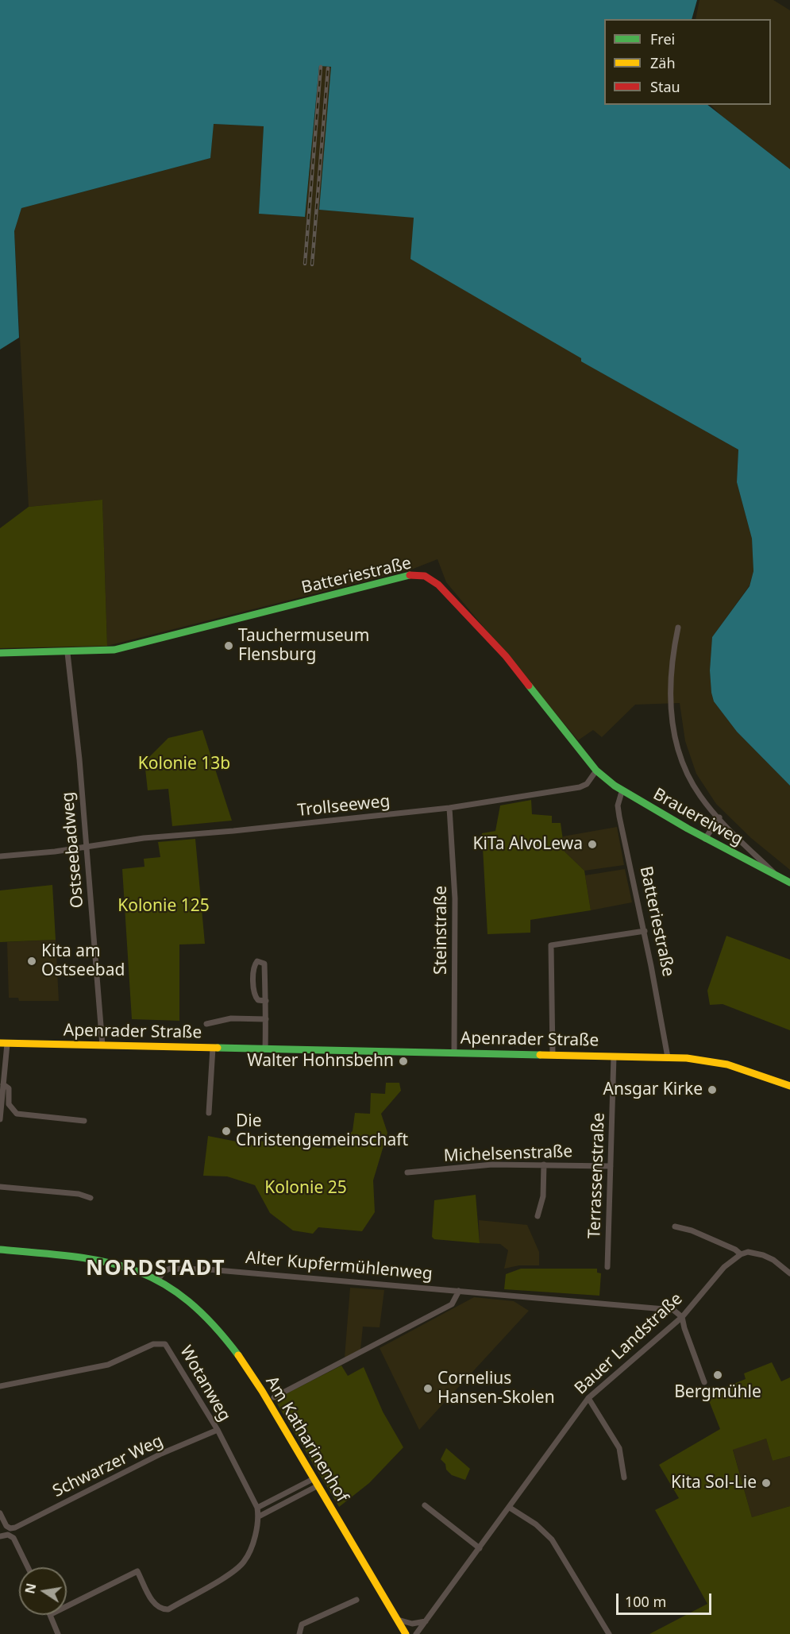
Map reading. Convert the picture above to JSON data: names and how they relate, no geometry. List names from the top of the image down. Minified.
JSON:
{"streets":{"street":["Batteriestraße","Trollseeweg","Brauereiweg","Ostseebadweg","Steinstraße","Apenrader Straße","Michelsenstraße","Terrassenstraße","Alter Kupfermühlenweg","Bauer Landstraße","Wotanweg","Am Katharinenhof","Schwarzer Weg"]},"crossings":[["Batteriestraße","Trollseeweg"],["Batteriestraße","Brauereiweg"],["Batteriestraße","Ostseebadweg"],["Batteriestraße","Apenrader Straße"],["Trollseeweg","Brauereiweg"],["Trollseeweg","Ostseebadweg"],["Trollseeweg","Steinstraße"],["Ostseebadweg","Apenrader Straße"],["Steinstraße","Apenrader Straße"],["Apenrader Straße","Terrassenstraße"],["Michelsenstraße","Terrassenstraße"],["Alter Kupfermühlenweg","Bauer Landstraße"],["Alter Kupfermühlenweg","Am Katharinenhof"],["Wotanweg","Schwarzer Weg"]],"districts":["NORDSTADT"],"parks":["Kolonie 13b","Kolonie 125","Kolonie 25"],"places":["Tauchermuseum Flensburg","KiTa AlvoLewa","Kita am Ostseebad","Walter Hohnsbehn","Ansgar Kirke","Die Christengemeinschaft","Bergmühle","Cornelius Hansen-Skolen","Kita Sol-Lie"],"legend":["Frei","Zäh","Stau"],"scale_bar":"100 m","north":"left"}
